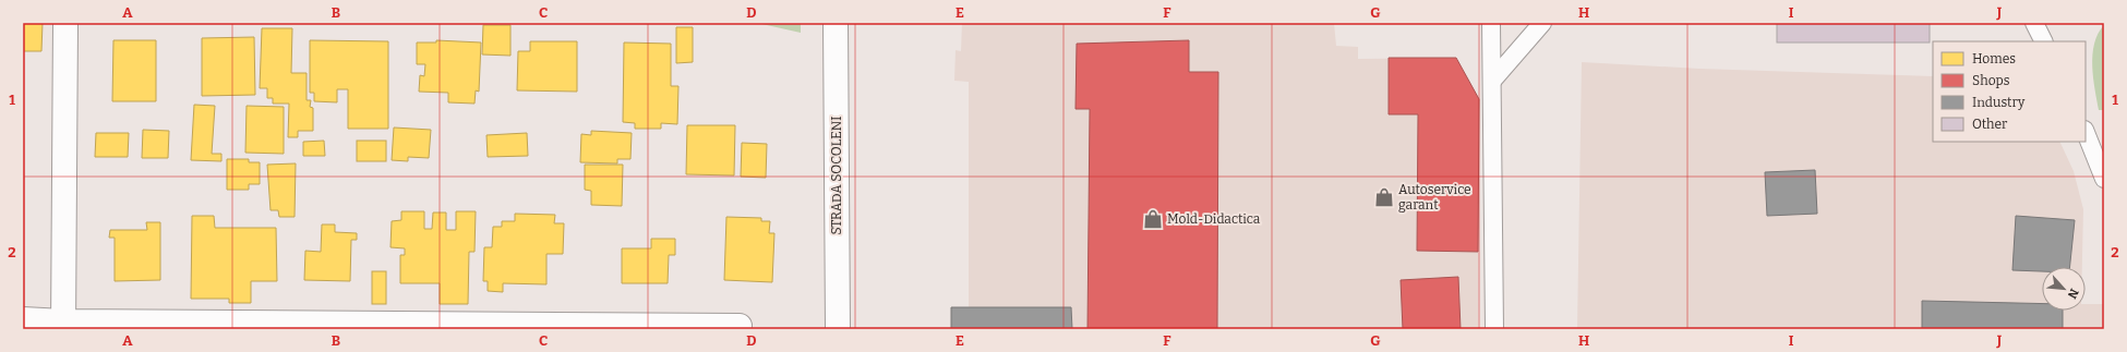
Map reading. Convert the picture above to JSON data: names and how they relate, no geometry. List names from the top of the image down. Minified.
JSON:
{"streets":{"street":["STRADA SOCOLENI"]},"places":{"shop":["Autoservice garant","Mold-Didactica"]},"legend":["Homes","Shops","Industry","Other"],"north":"bottom right","grid":{"columns":["A","B","C","D","E","F","G","H","I","J"],"rows":["1","2"]}}
